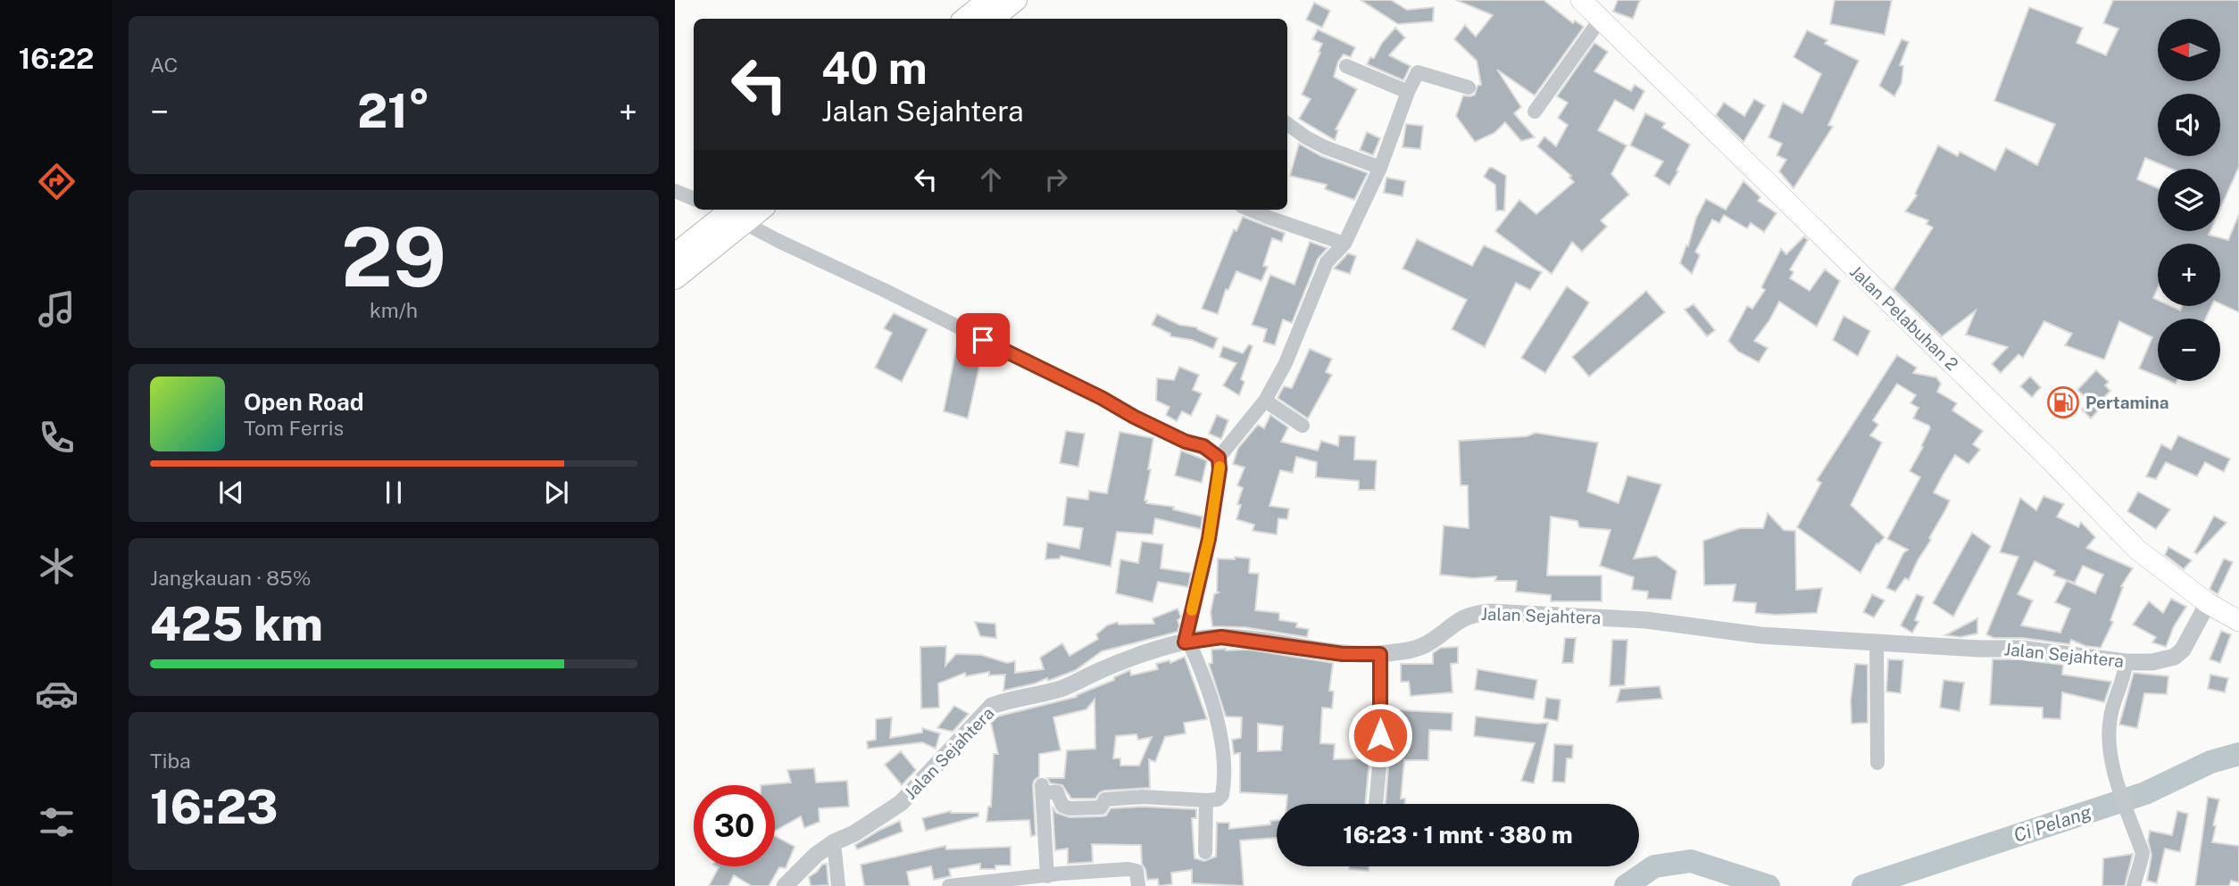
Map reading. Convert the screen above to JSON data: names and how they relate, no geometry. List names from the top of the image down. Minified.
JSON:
{"streets":{"main road":["Jalan Pelabuhan 2"],"street":["Jalan Sejahtera"]},"crossings":[["Jalan Pelabuhan 2","Jalan Sejahtera"]],"water":["Ci Pelang"],"places":{"fuel station":["Pertamina"]},"north":"left","page":{"tabs":"16:22","tile":["AC",["29","km/h"],["Jangkauan · 85%","425 km"],["Tiba","16:23"]],"map_buttons":["+","−"],"turn":["40 m","Jalan Sejahtera"],"heat":["−","21°","+"],"song":["Open Road","Tom Ferris"],"limit":"30","trip":"16:23 · 1 mnt · 380 m"}}
